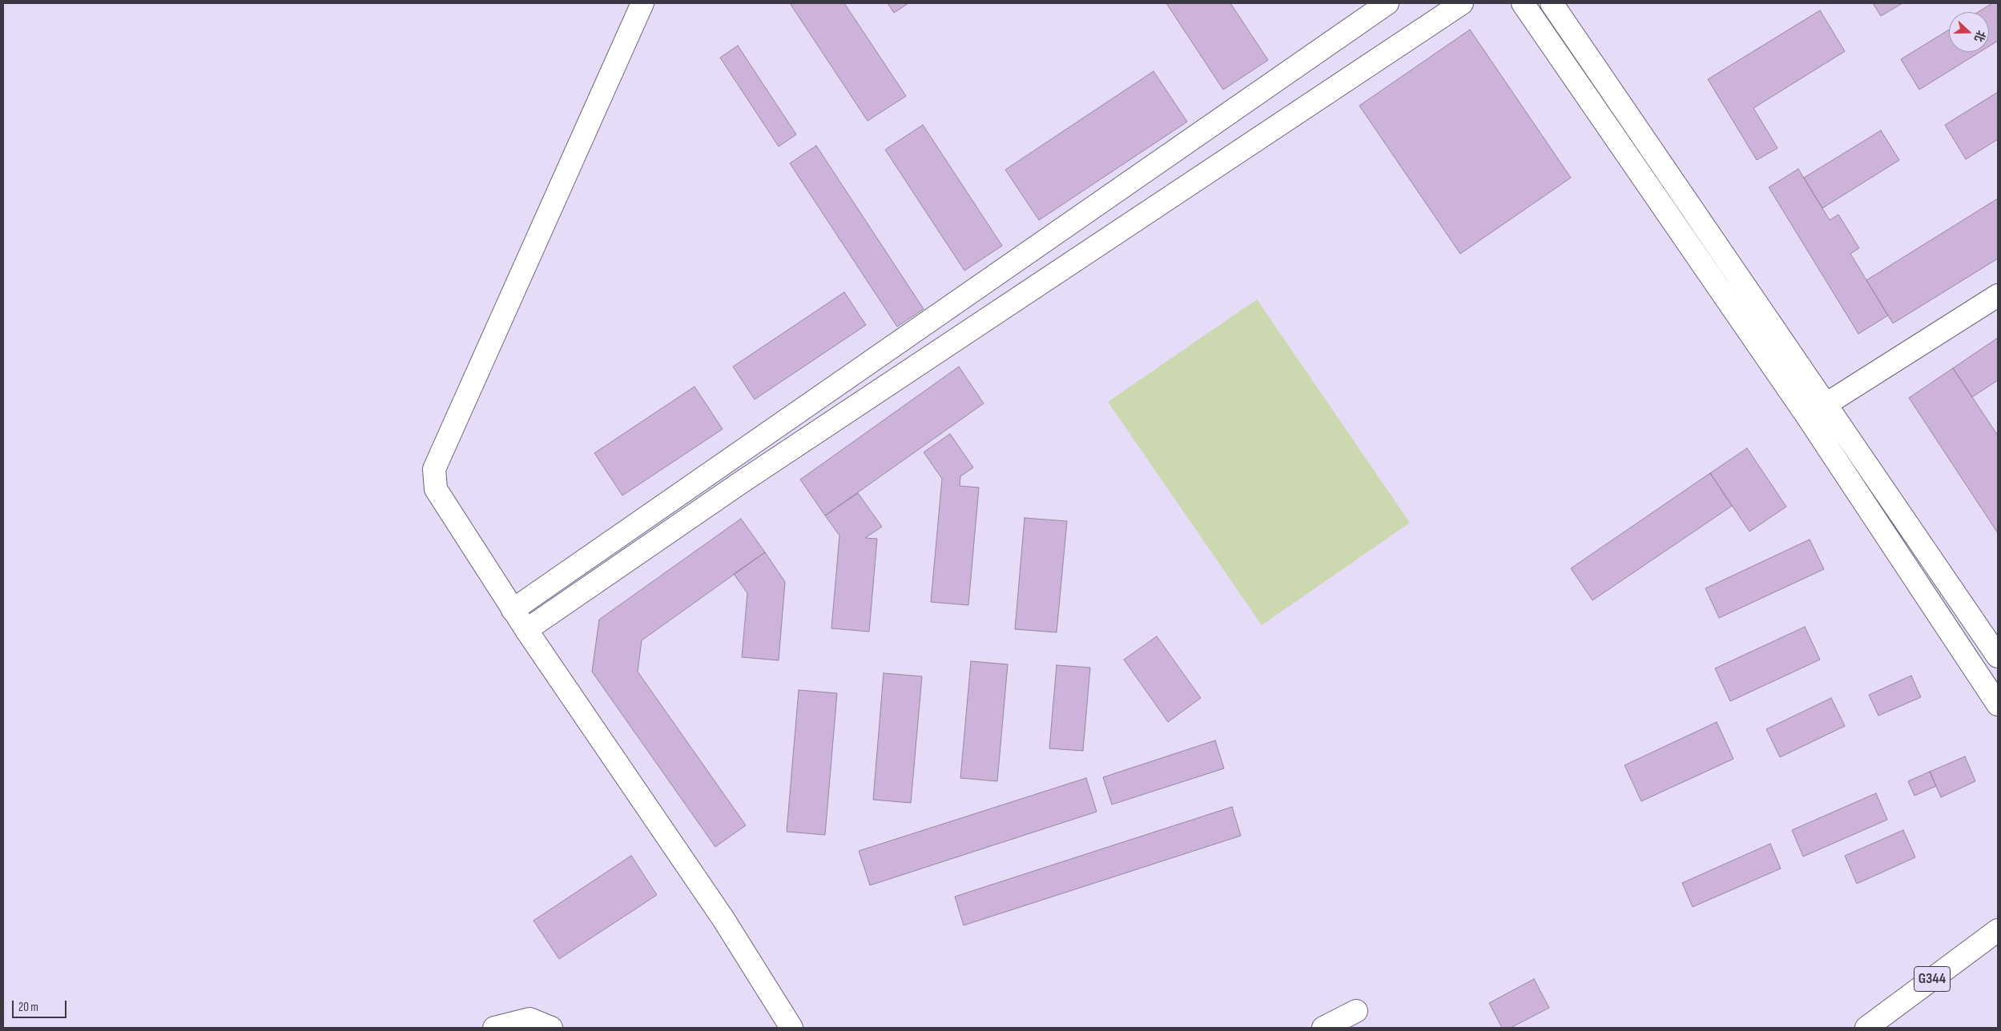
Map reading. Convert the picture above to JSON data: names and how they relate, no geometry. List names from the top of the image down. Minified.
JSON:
{"streets":{"main road":["G344"]},"scale_bar":"20 m","north":"right"}
